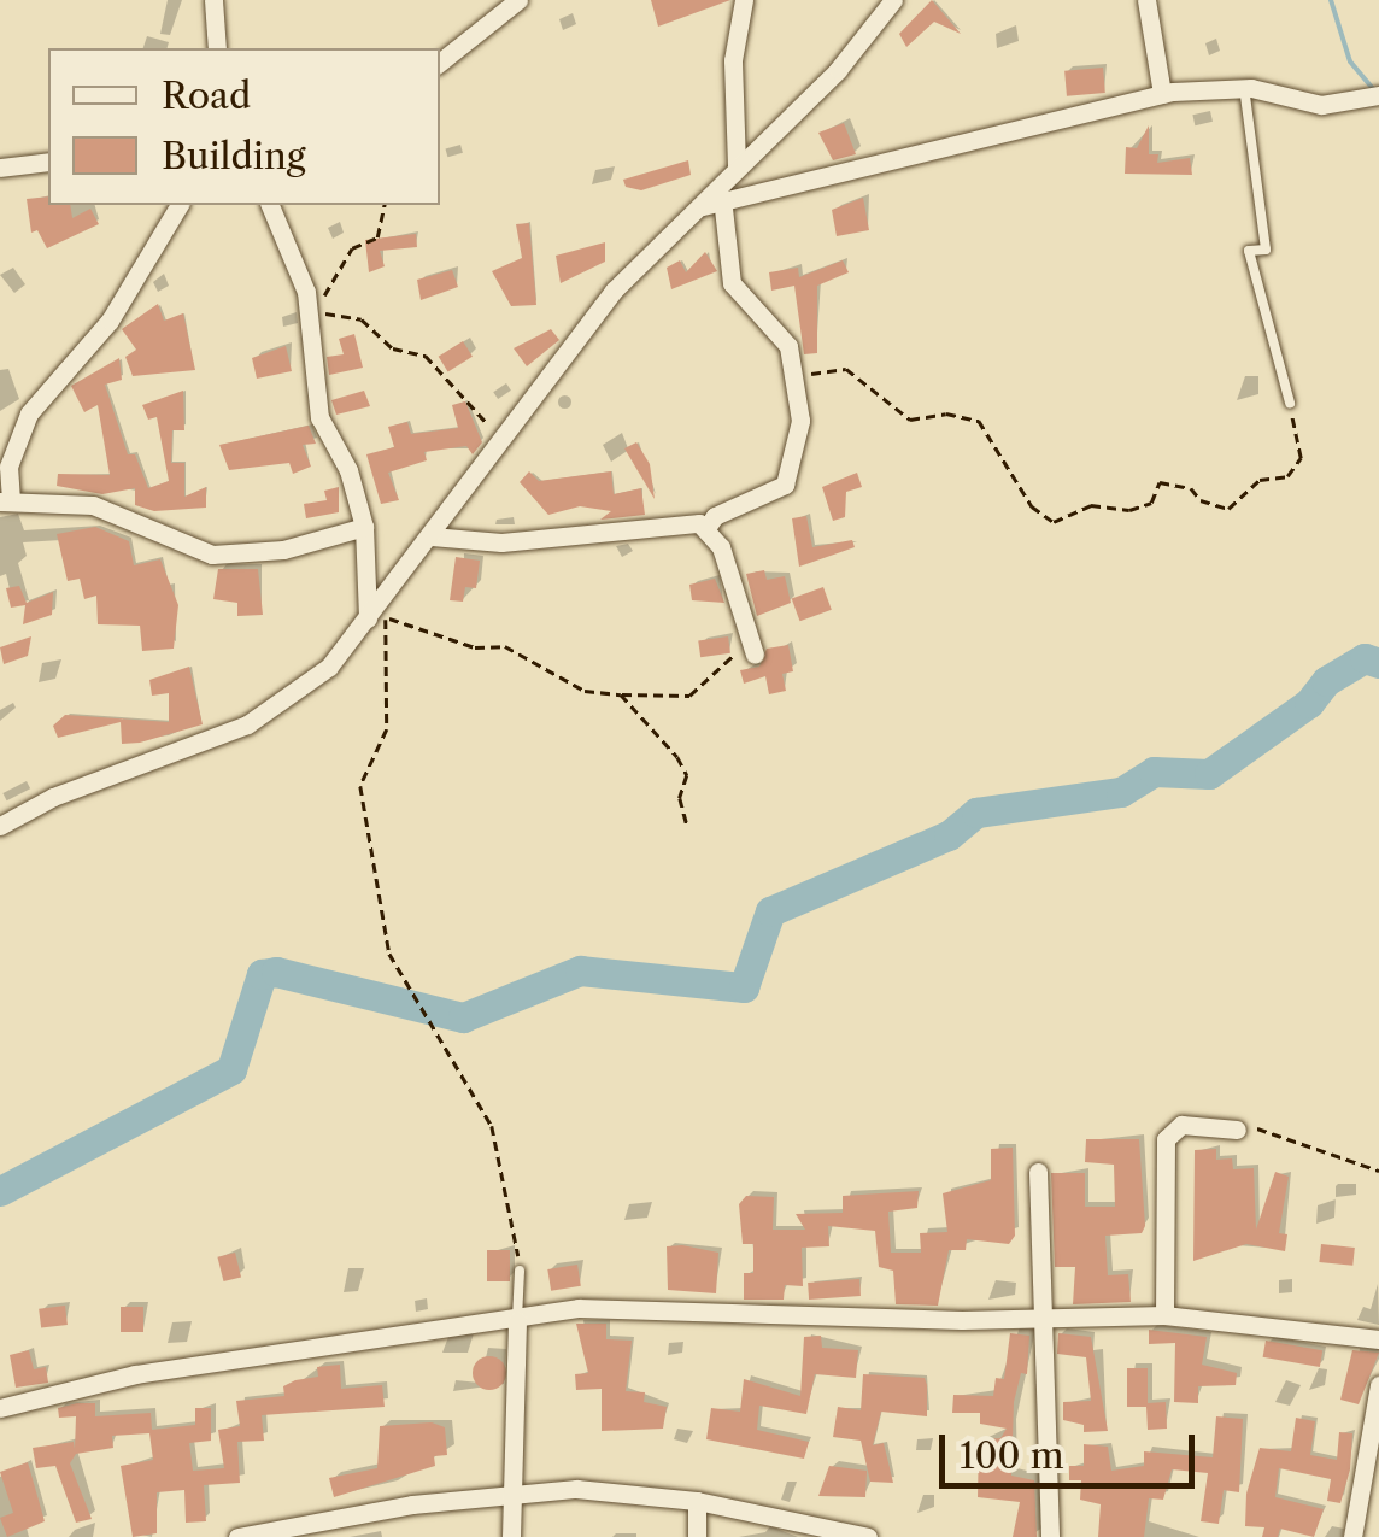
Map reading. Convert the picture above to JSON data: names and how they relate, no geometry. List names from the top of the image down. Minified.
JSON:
{"legend":["Road","Building"],"scale_bar":"100 m"}
